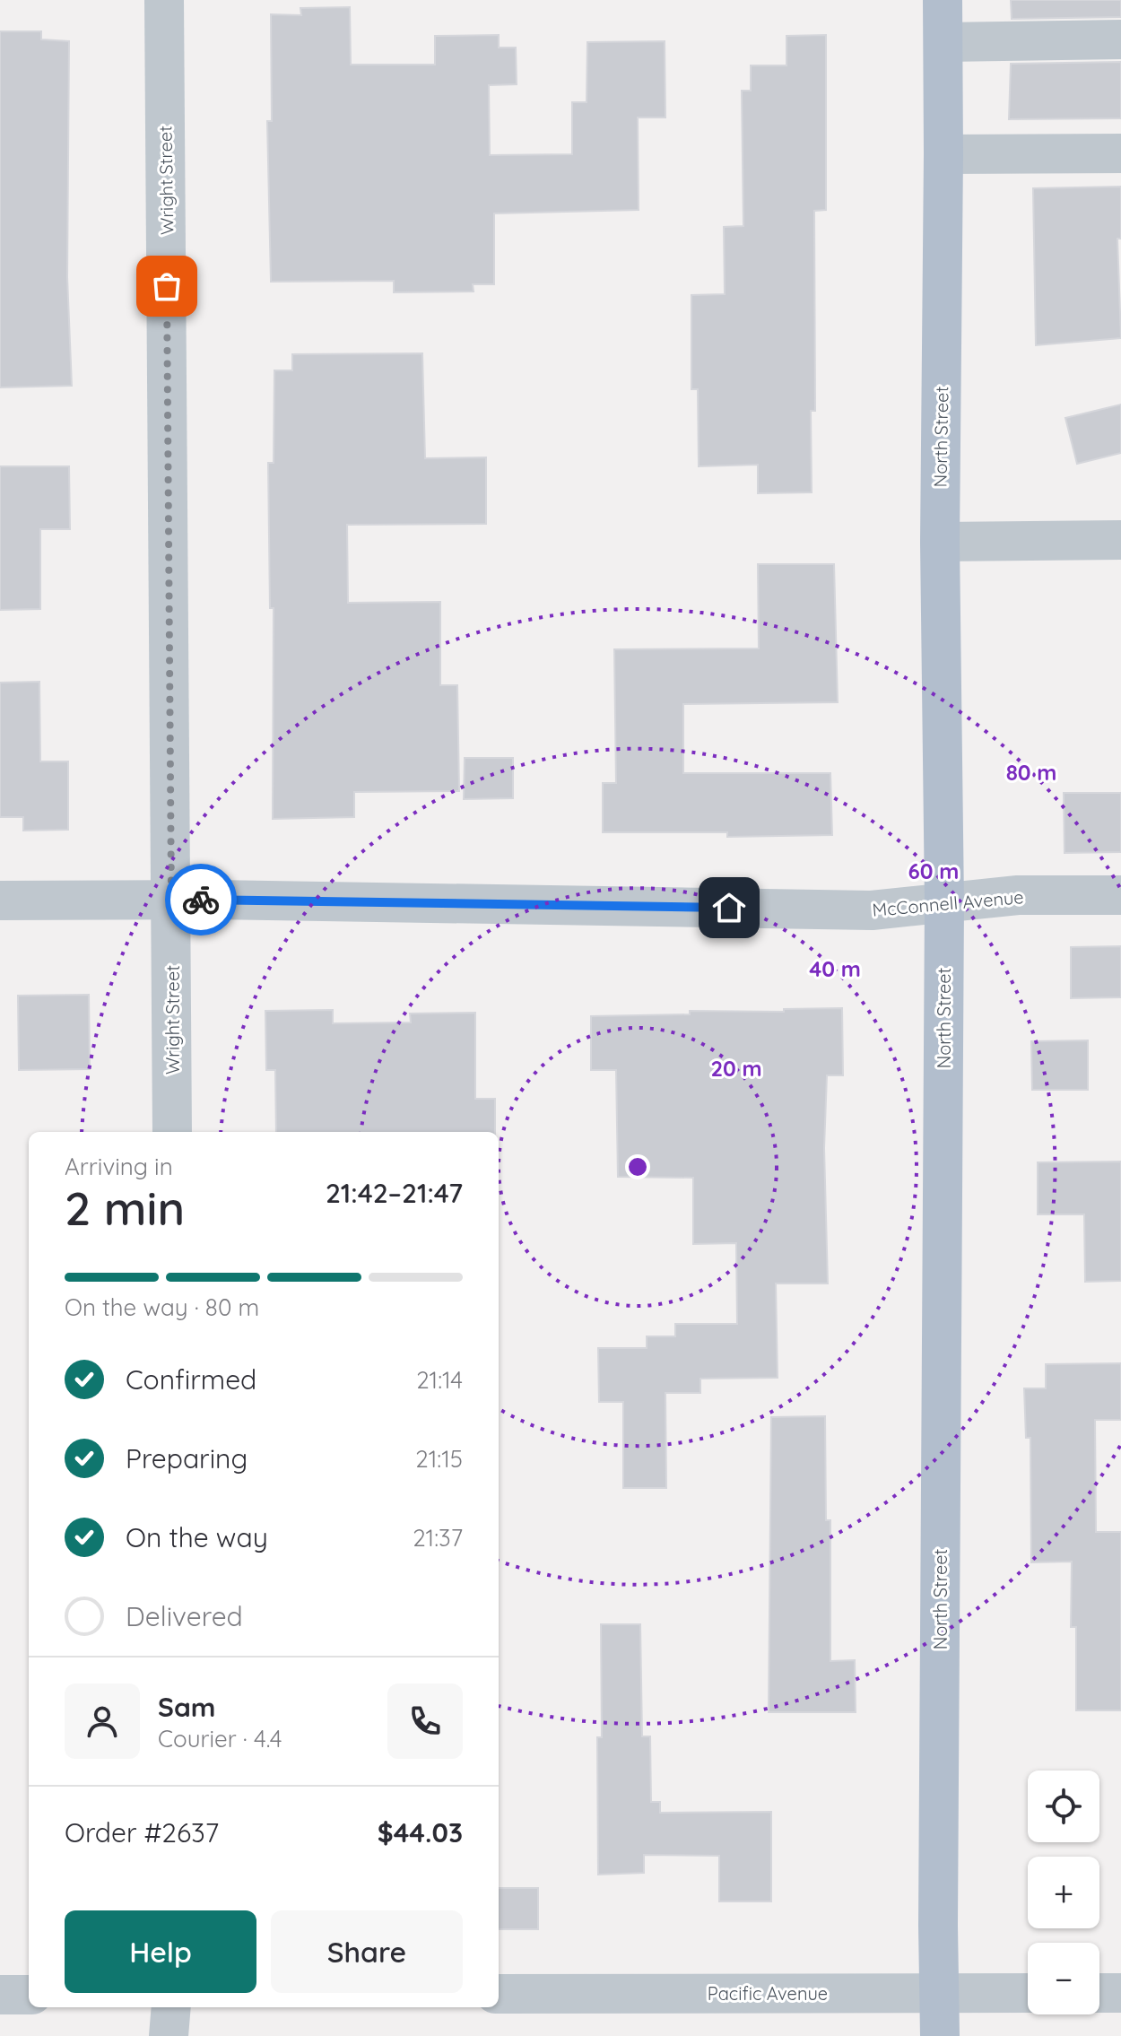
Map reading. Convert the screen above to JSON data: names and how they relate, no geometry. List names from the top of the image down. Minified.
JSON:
{"streets":{"main road":["North Street"],"street":["Wright Street","McConnell Avenue","Pacific Avenue"]},"crossings":[["Wright Street","McConnell Avenue"],["North Street","McConnell Avenue"],["North Street","Pacific Avenue"]],"page":{"heading":["2 min","Arriving in","21:42–21:47"],"panel":["Sam","Courier · 4.4","Order #2637","$44.03"],"bar":"On the way · 80 m","list":[["Confirmed","21:14"],["Preparing","21:15"],["On the way","21:37"],"Delivered"],"map_buttons":["+","−"],"buttons":["Help","Share"]},"rings":["80 m","60 m","40 m","20 m"]}
